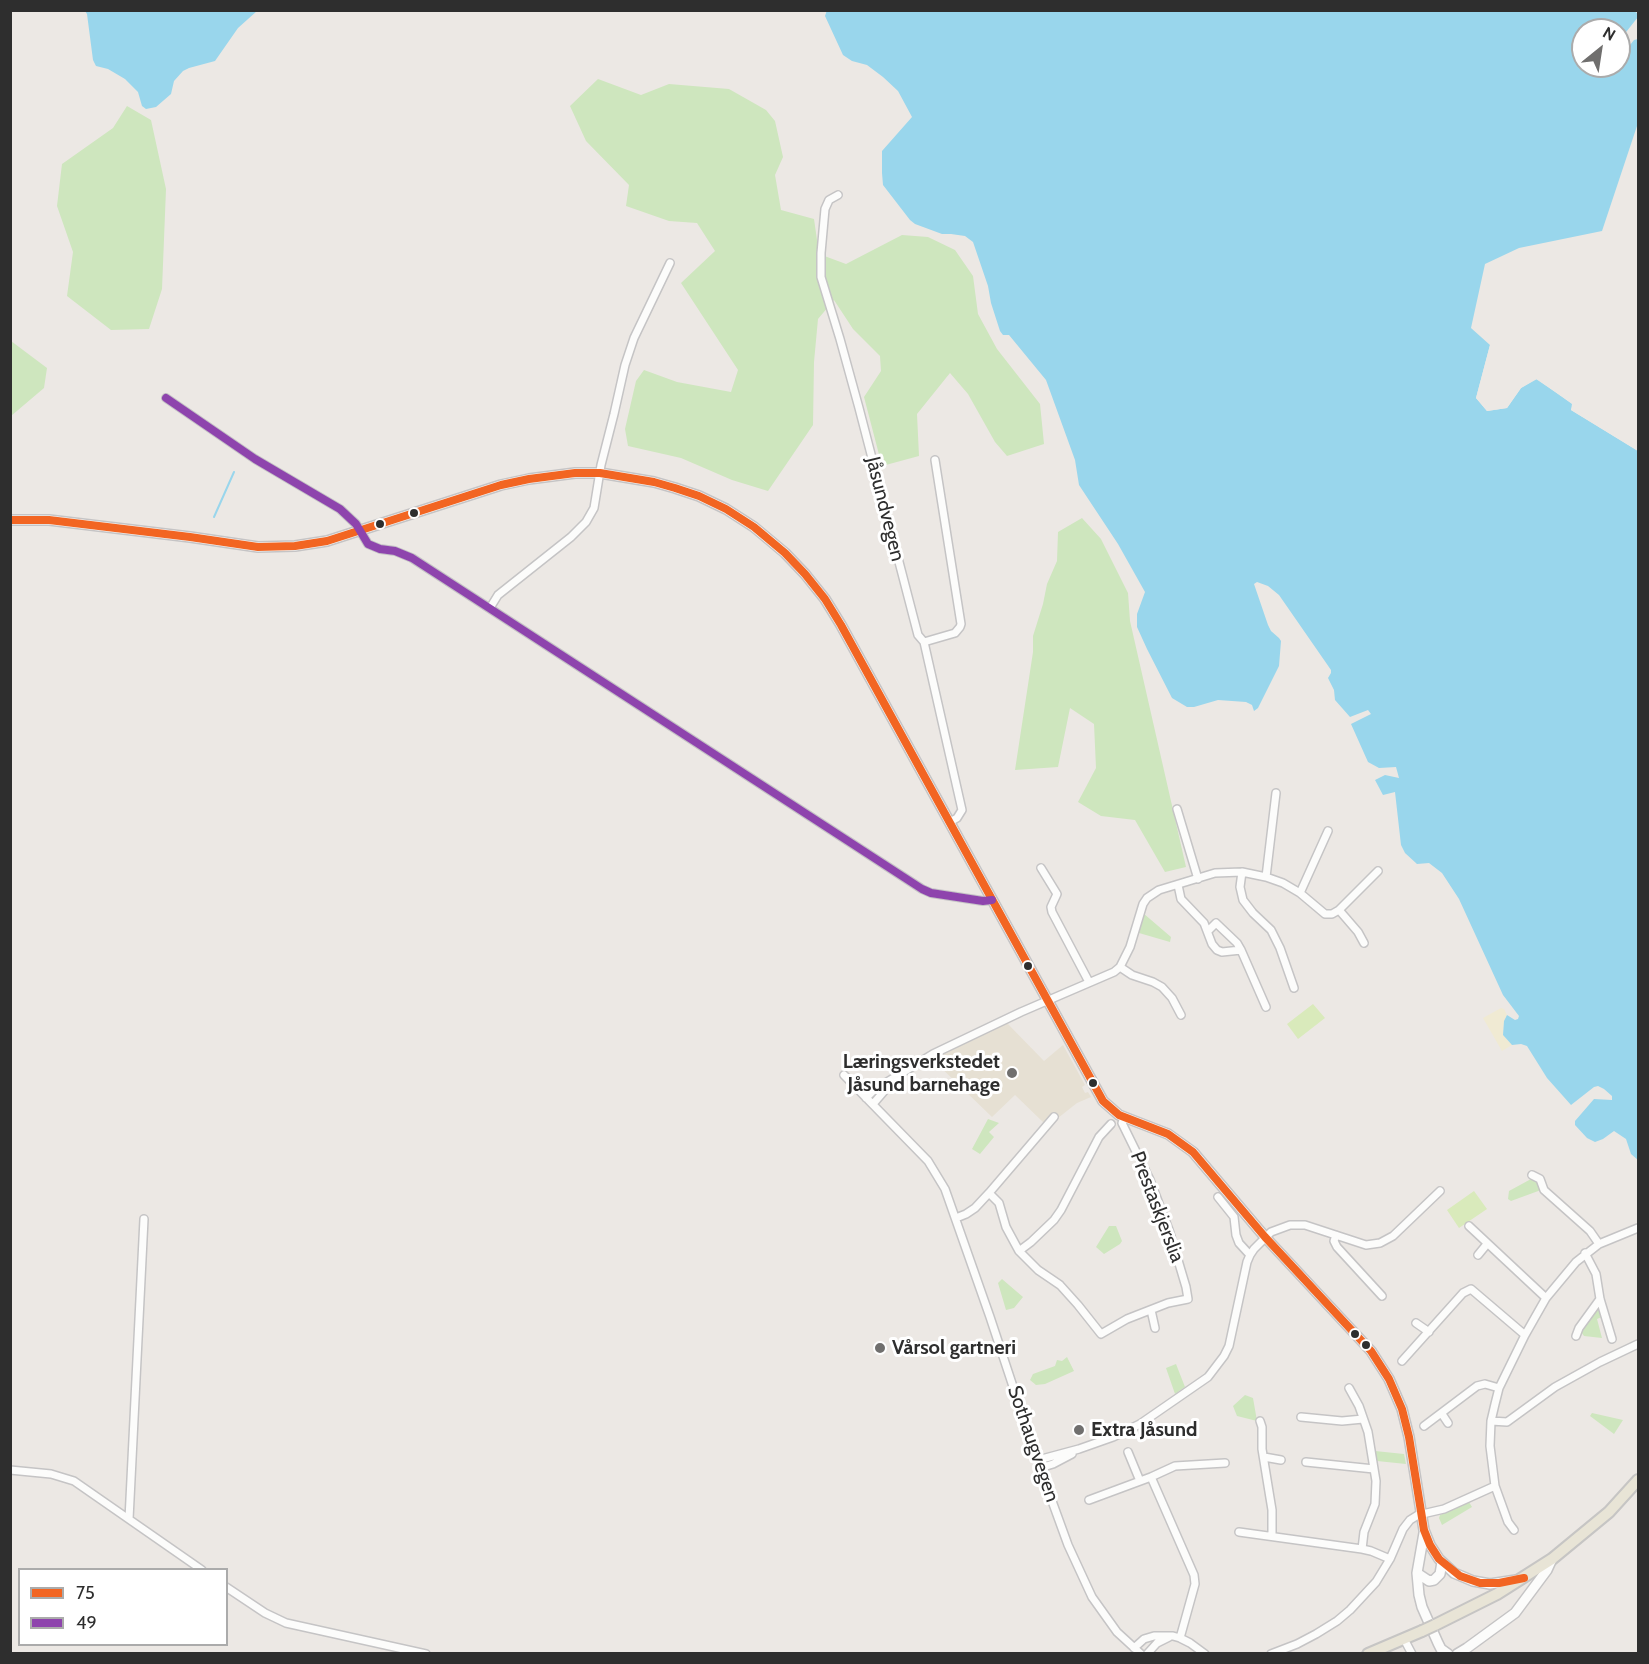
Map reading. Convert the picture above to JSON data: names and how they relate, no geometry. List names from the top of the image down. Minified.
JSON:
{"streets":{"street":["Jåsundvegen","Prestaskjerslia","Sothaugvegen"]},"places":["Læringsverkstedet Jåsund barnehage","Vårsol gartneri","Extra Jåsund"],"lines":["transit line 49","transit line 75"],"legend":["75","49"],"north":"top right"}
